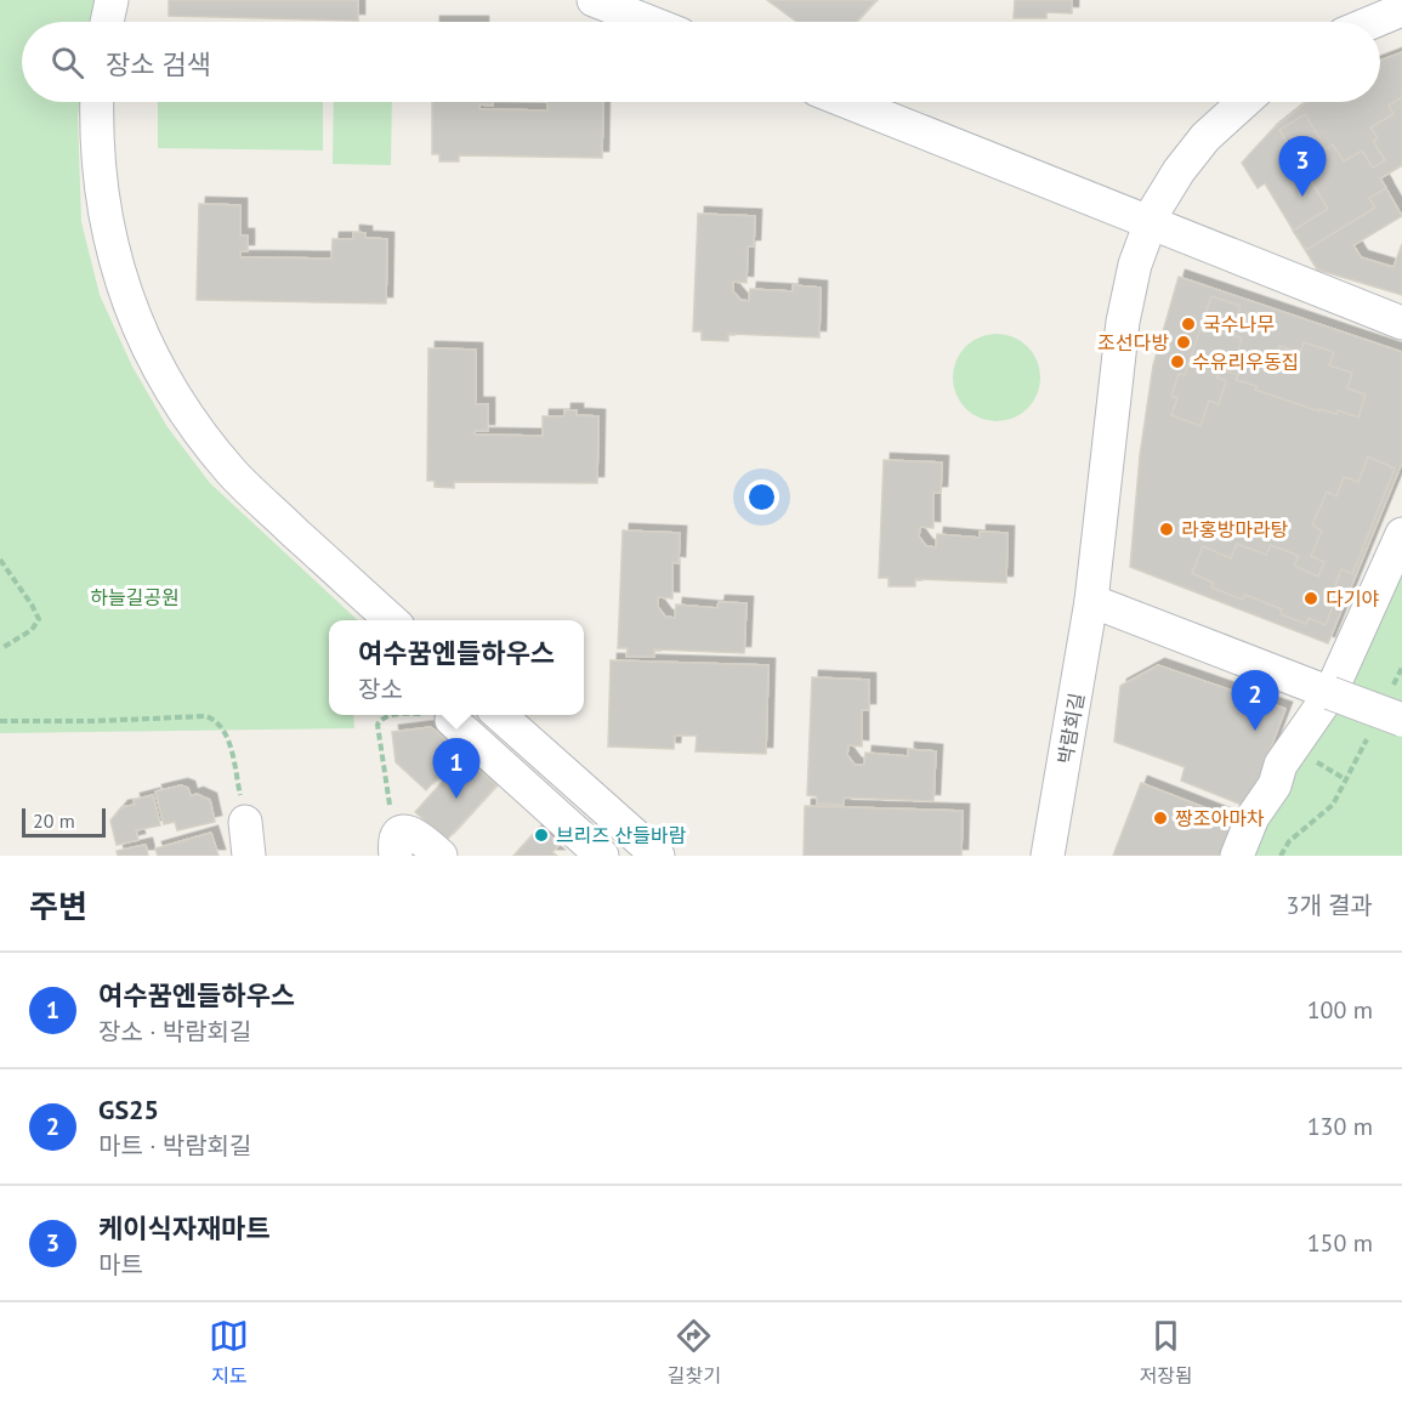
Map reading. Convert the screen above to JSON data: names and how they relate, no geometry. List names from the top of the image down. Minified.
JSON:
{"streets":{"street":["박람회길"]},"parks":["하늘길공원"],"places":["국수나무","조선다방","수유리우동집","라홍방마라탕","다기야","짱조아마차","브리즈 산들바람"],"scale_bar":"20 m","page":{"search":"장소 검색","pins":["3","2","1"],"popup":["여수꿈엔들하우스","장소"],"scale":"20 m","heading":["주변","3개 결과"],"list":[{"mark":"1","name":"여수꿈엔들하우스","note":"장소 · 박람회길","value":"100 m"},{"mark":"2","name":"GS25","note":"마트 · 박람회길","value":"130 m"},{"mark":"3","name":"케이식자재마트","note":"마트","value":"150 m"}],"nav":["지도","길찾기","저장됨"]}}
